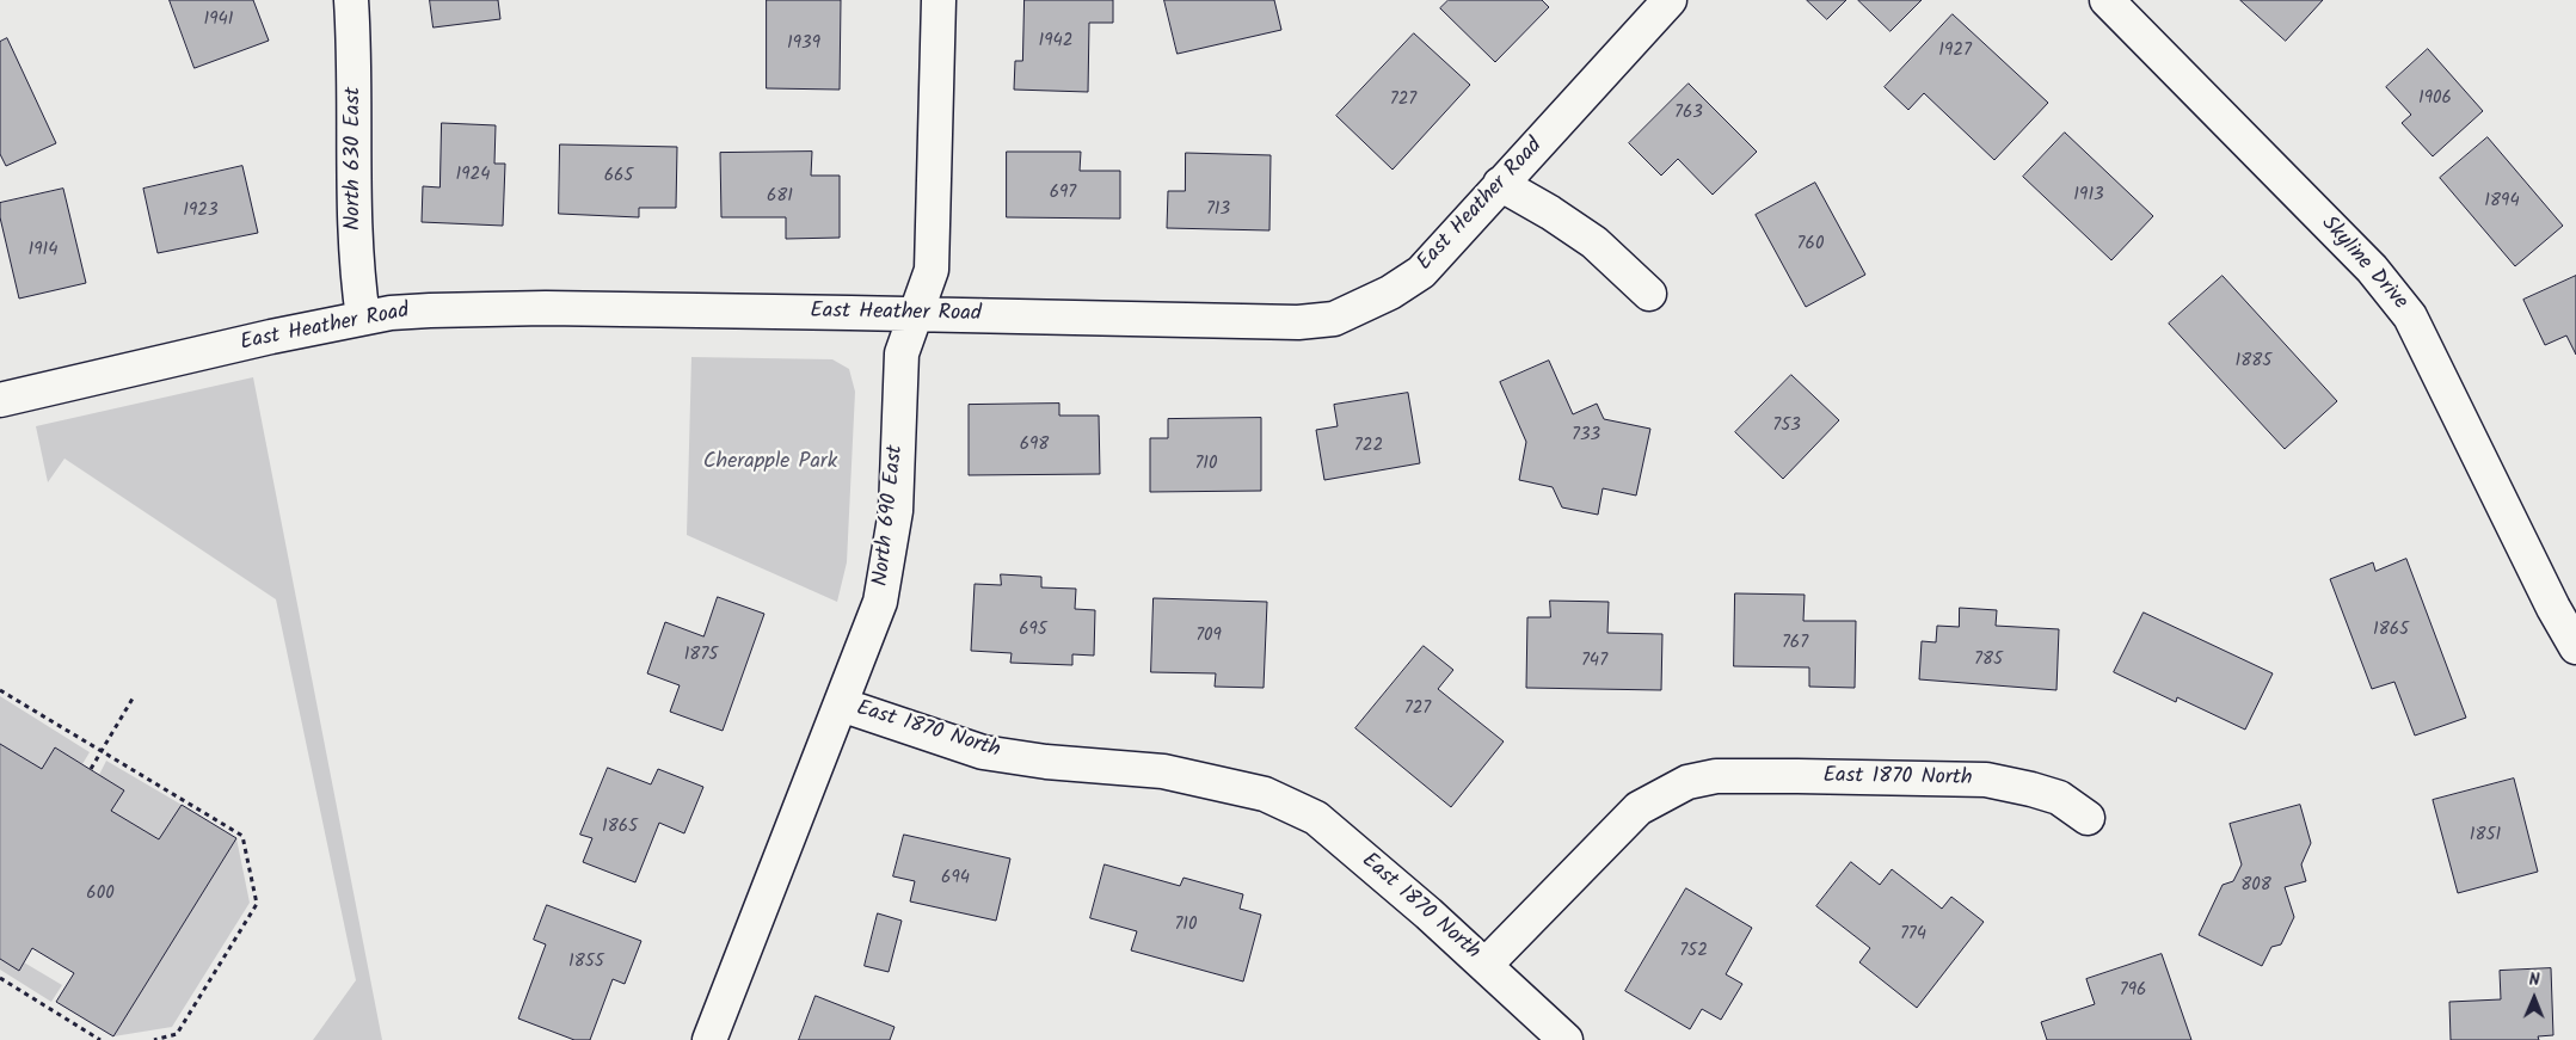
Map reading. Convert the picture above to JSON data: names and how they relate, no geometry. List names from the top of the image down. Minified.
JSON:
{"streets":{"street":["North 630 East","East Heather Road","Skyline Drive","North 690 East","East 1870 North"]},"crossings":[["North 630 East","East Heather Road"],["East Heather Road","North 690 East"],["North 690 East","East 1870 North"]],"parks":["Cherapple Park"],"house_numbers":["1941","1942","1939","1927","1906","727","763","1924","665","697","1913","681","1894","713","1923","760","1914","1885","753","733","698","722","710","695","1865","709","767","1875","785","747","727","1865","1851","694","808","600","710","774","752","1855","796"],"north":"top"}
